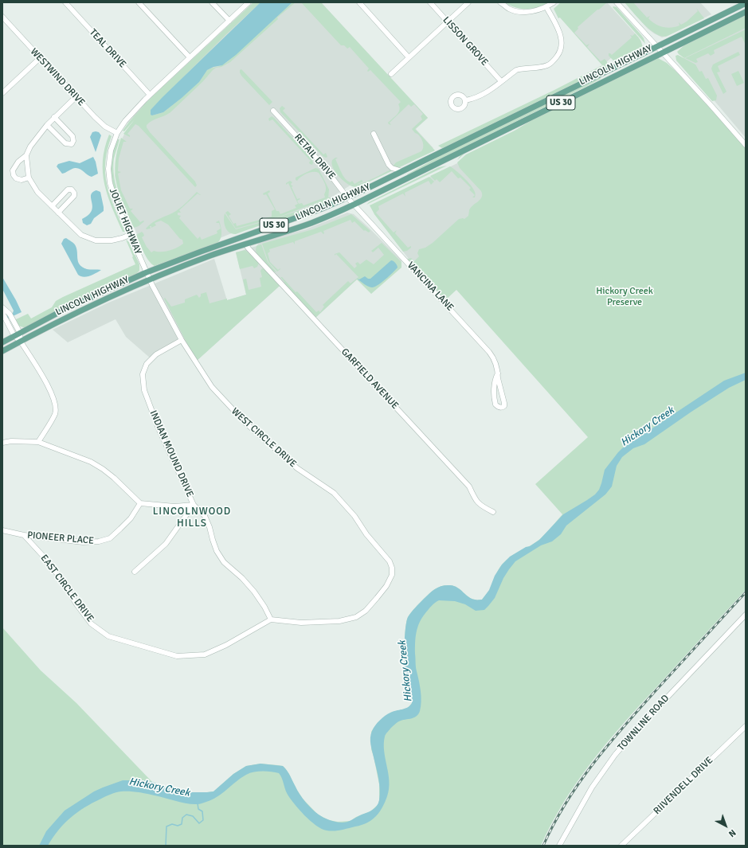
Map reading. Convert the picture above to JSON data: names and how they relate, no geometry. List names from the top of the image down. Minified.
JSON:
{"streets":{"main road":["LINCOLN HIGHWAY","US 30"],"street":["LISSON GROVE","TEAL DRIVE","WESTWIND DRIVE","RETAIL DRIVE","JOLIET HIGHWAY","VANCINA LANE","GARFIELD AVENUE","WEST CIRCLE DRIVE","INDIAN MOUND DRIVE","PIONEER PLACE","EAST CIRCLE DRIVE","TOWNLINE ROAD","RIIVENDELL DRIVE"]},"crossings":[["TEAL DRIVE","JOLIET HIGHWAY"],["LINCOLN HIGHWAY","US 30"],["LINCOLN HIGHWAY","RETAIL DRIVE"],["LINCOLN HIGHWAY","JOLIET HIGHWAY"],["LINCOLN HIGHWAY","VANCINA LANE"],["LINCOLN HIGHWAY","GARFIELD AVENUE"],["LINCOLN HIGHWAY","WEST CIRCLE DRIVE"],["WESTWIND DRIVE","JOLIET HIGHWAY"],["RETAIL DRIVE","VANCINA LANE"],["JOLIET HIGHWAY","WEST CIRCLE DRIVE"],["WEST CIRCLE DRIVE","INDIAN MOUND DRIVE"],["WEST CIRCLE DRIVE","EAST CIRCLE DRIVE"],["INDIAN MOUND DRIVE","EAST CIRCLE DRIVE"],["PIONEER PLACE","EAST CIRCLE DRIVE"]],"districts":["LINCOLNWOOD HILLS"],"water":["Hickory Creek"],"parks":["Hickory Creek Preserve"],"north":"bottom right"}
